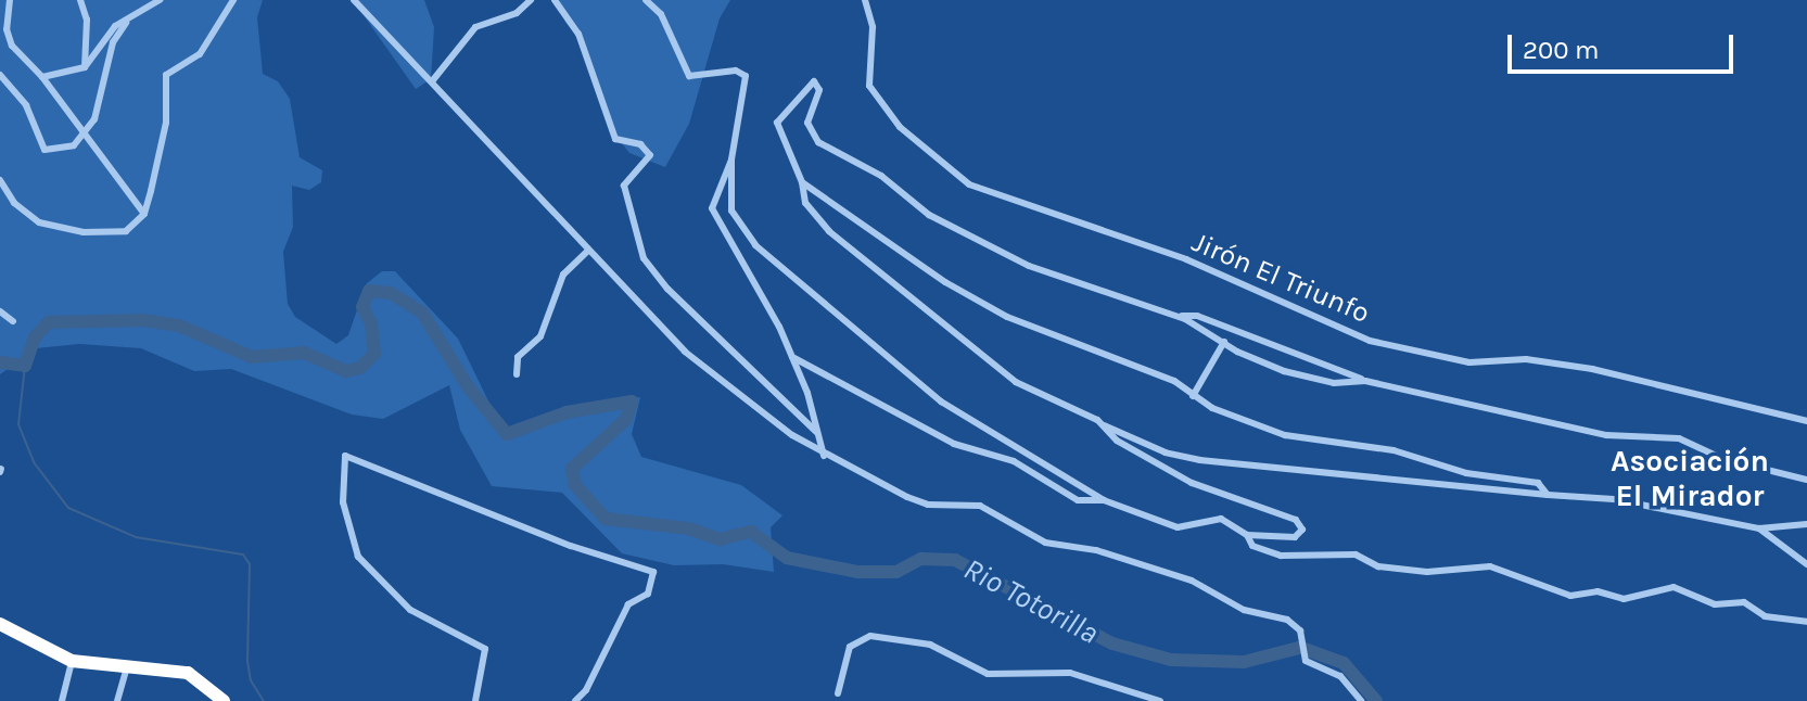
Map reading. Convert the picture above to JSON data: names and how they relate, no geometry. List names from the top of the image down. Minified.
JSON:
{"streets":{"street":["Jirón El Triunfo"]},"districts":["Asociación El Mirador"],"water":["Rio Totorilla"],"scale_bar":"200 m"}
